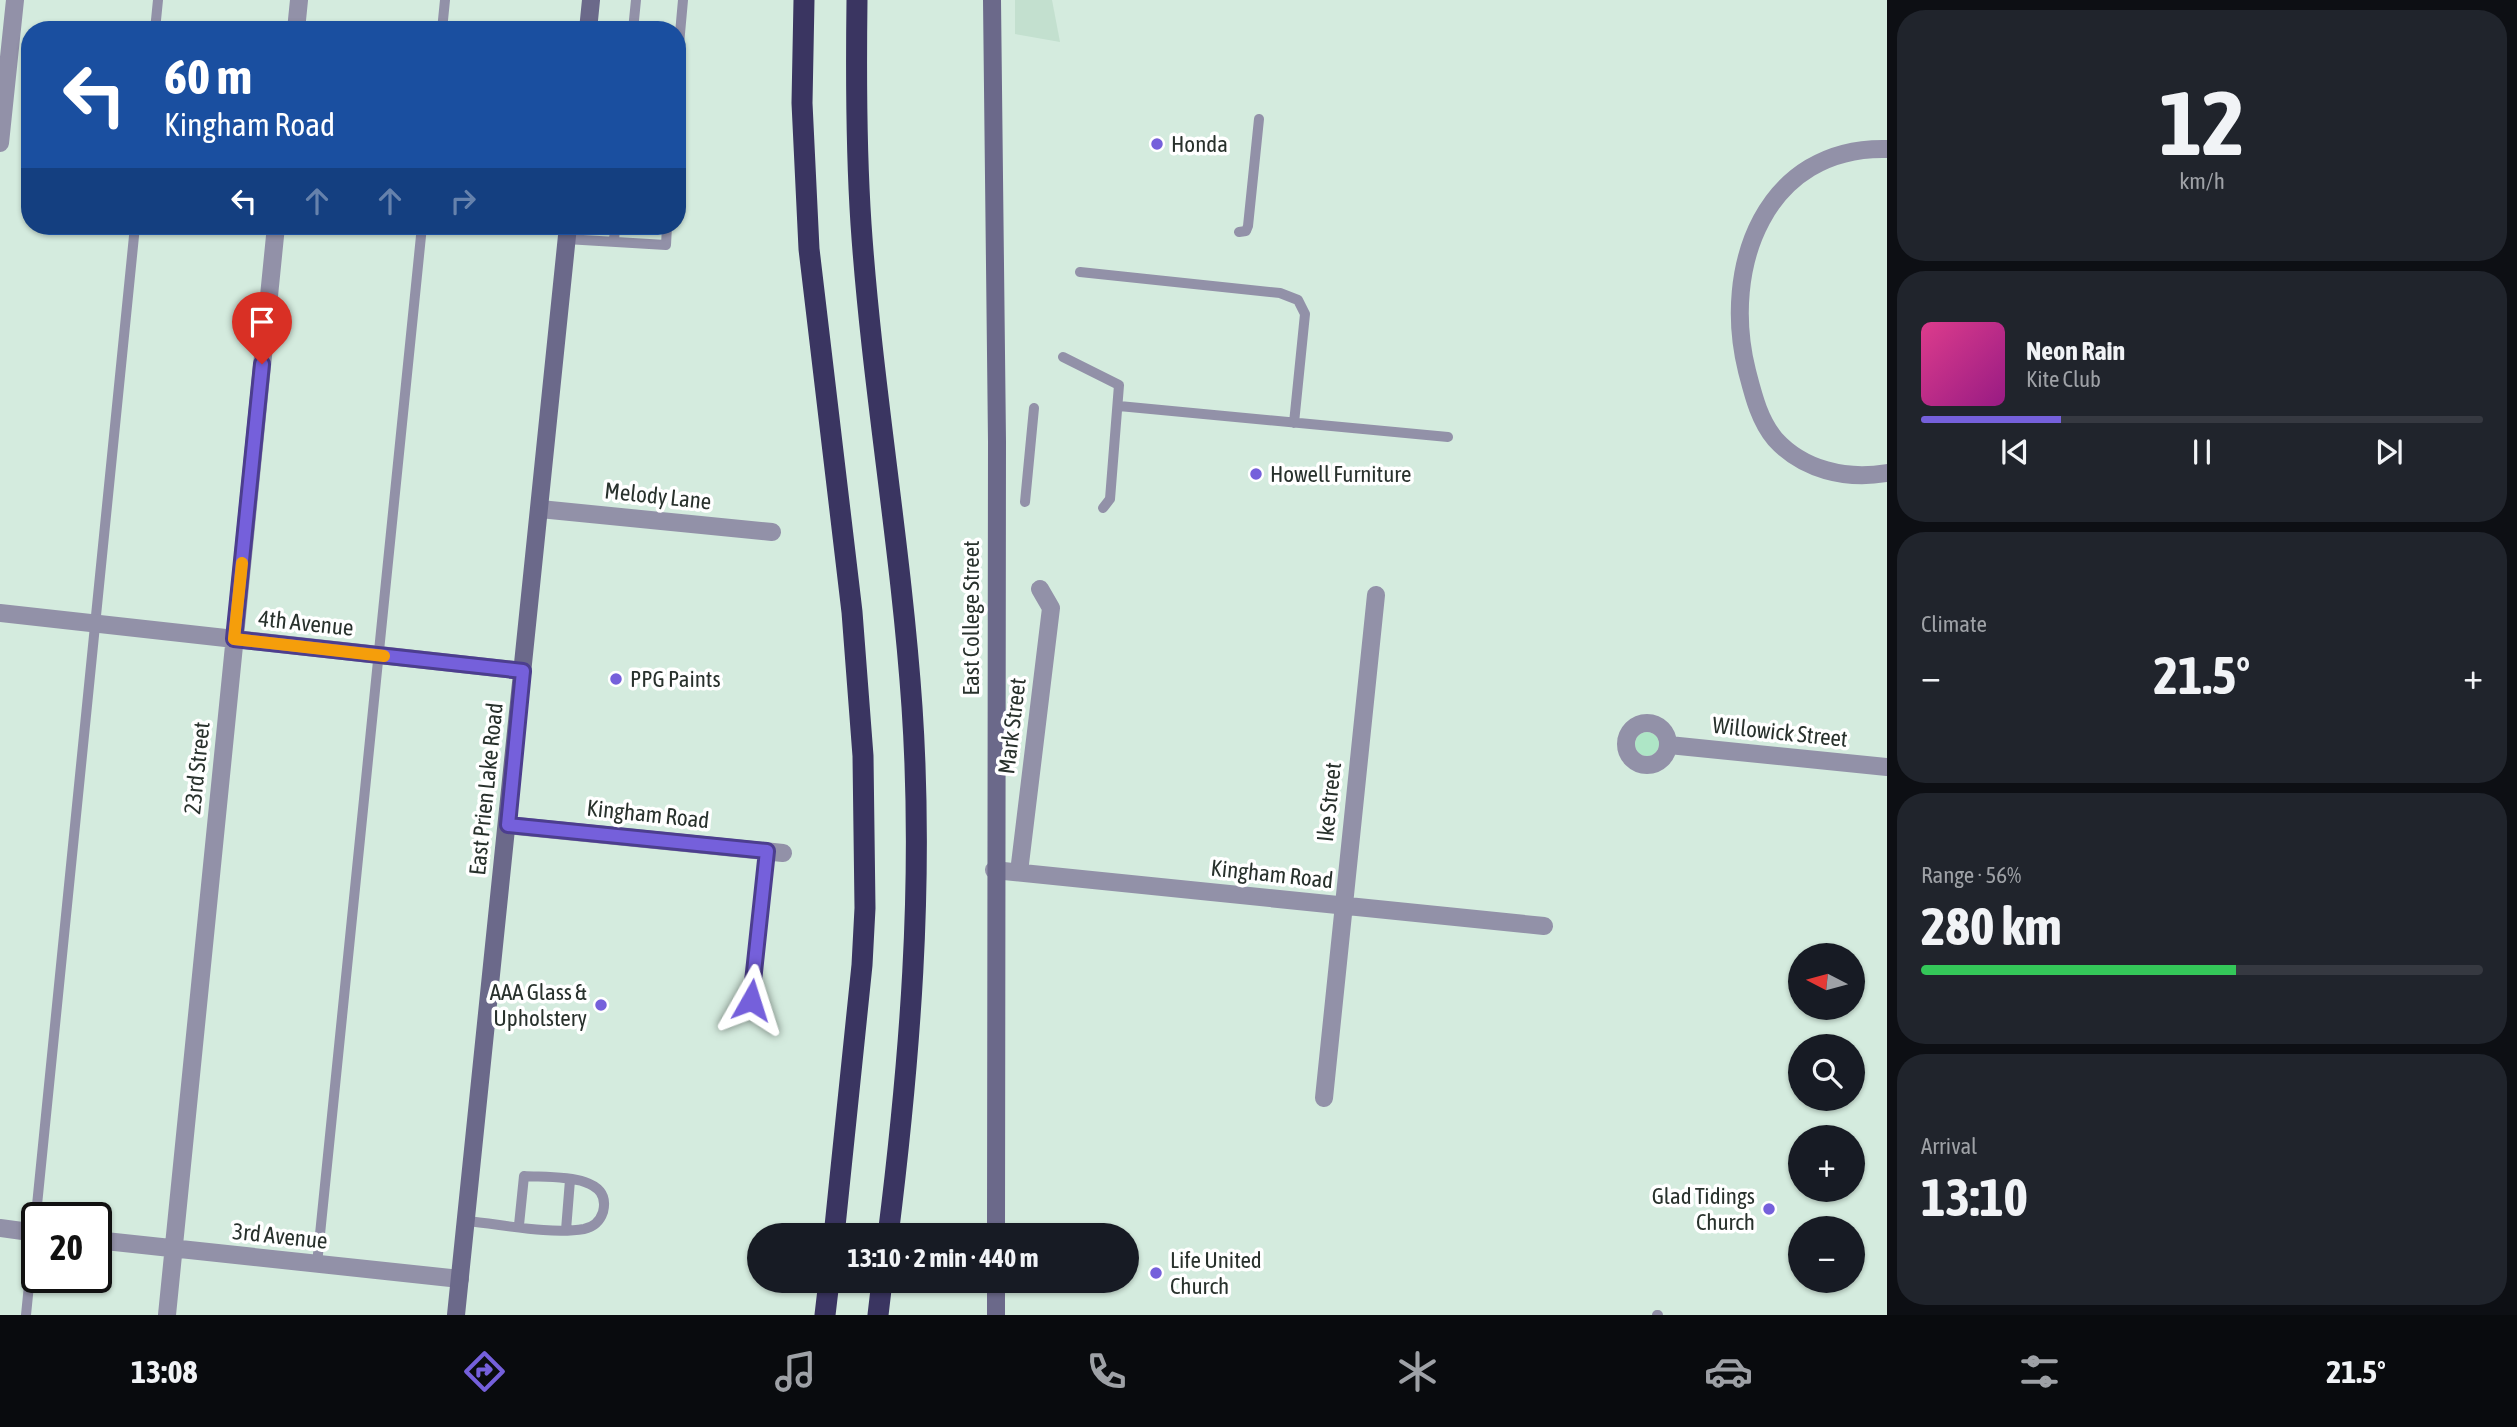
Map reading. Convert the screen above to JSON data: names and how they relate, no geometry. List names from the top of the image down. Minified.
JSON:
{"streets":{"street":["Melody Lane","East College Street","4th Avenue","Mark Street","Willowick Street","23rd Street","East Prien Lake Road","Ike Street","Kingham Road","3rd Avenue"]},"crossings":[["Melody Lane","East Prien Lake Road"],["East College Street","Kingham Road"],["4th Avenue","23rd Street"],["4th Avenue","East Prien Lake Road"],["Mark Street","Kingham Road"],["23rd Street","3rd Avenue"],["East Prien Lake Road","Kingham Road"],["East Prien Lake Road","3rd Avenue"],["Ike Street","Kingham Road"]],"places":["Honda","Howell Furniture","PPG Paints","AAA Glass & Upholstery","Glad Tidings Church","Life United Church"],"north":"left","page":{"tile":[["12","km/h"],"Climate",["Range · 56%","280 km"],["Arrival","13:10"]],"turn":["60 m","Kingham Road"],"song":["Neon Rain","Kite Club"],"heat":["−","21.5°","+"],"map_buttons":["+","−"],"limit":"20","trip":"13:10 · 2 min · 440 m","tabs":["13:08","21.5°"]}}
